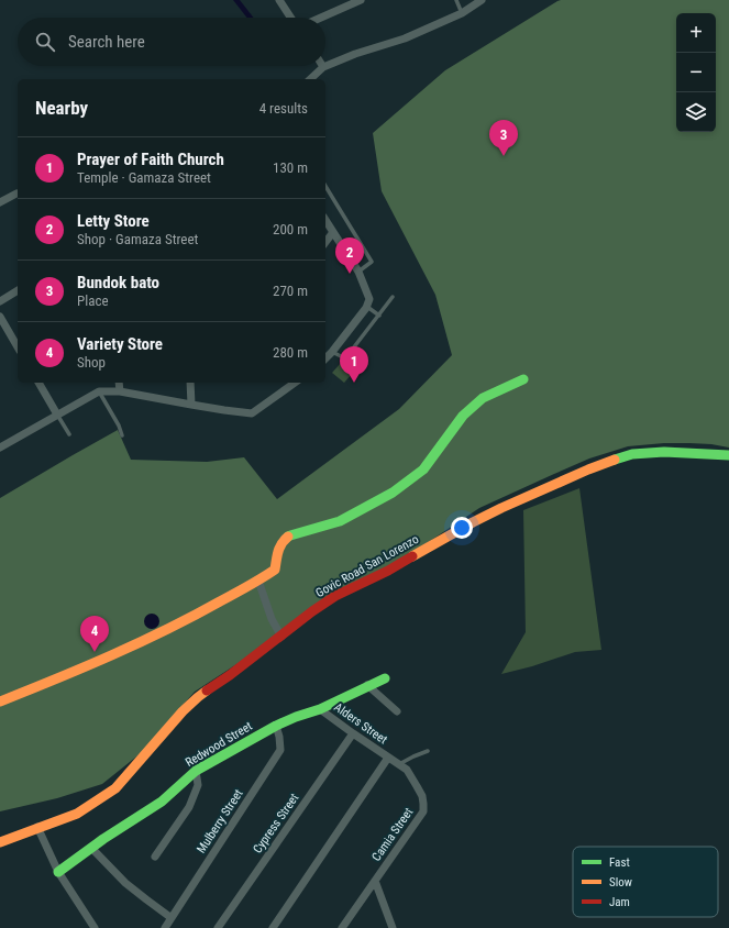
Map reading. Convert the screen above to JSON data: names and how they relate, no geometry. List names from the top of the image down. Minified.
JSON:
{"streets":{"street":["Govic Road San Lorenzo","Alders Street","Redwood Street","Mulberry Street","Cypress Street","Camia Street"]},"crossings":[["Alders Street","Redwood Street"],["Alders Street","Cypress Street"],["Alders Street","Camia Street"],["Redwood Street","Mulberry Street"]],"legend":["Fast","Slow","Jam"],"page":{"map_buttons":["+","−"],"search":"Search here","heading":["Nearby","4 results"],"pins":["3","2","1","4"],"list":[{"mark":"1","name":"Prayer of Faith Church","note":"Temple · Gamaza Street","value":"130 m"},{"mark":"2","name":"Letty Store","note":"Shop · Gamaza Street","value":"200 m"},{"mark":"3","name":"Bundok bato","note":"Place","value":"270 m"},{"mark":"4","name":"Variety Store","note":"Shop","value":"280 m"}]}}
